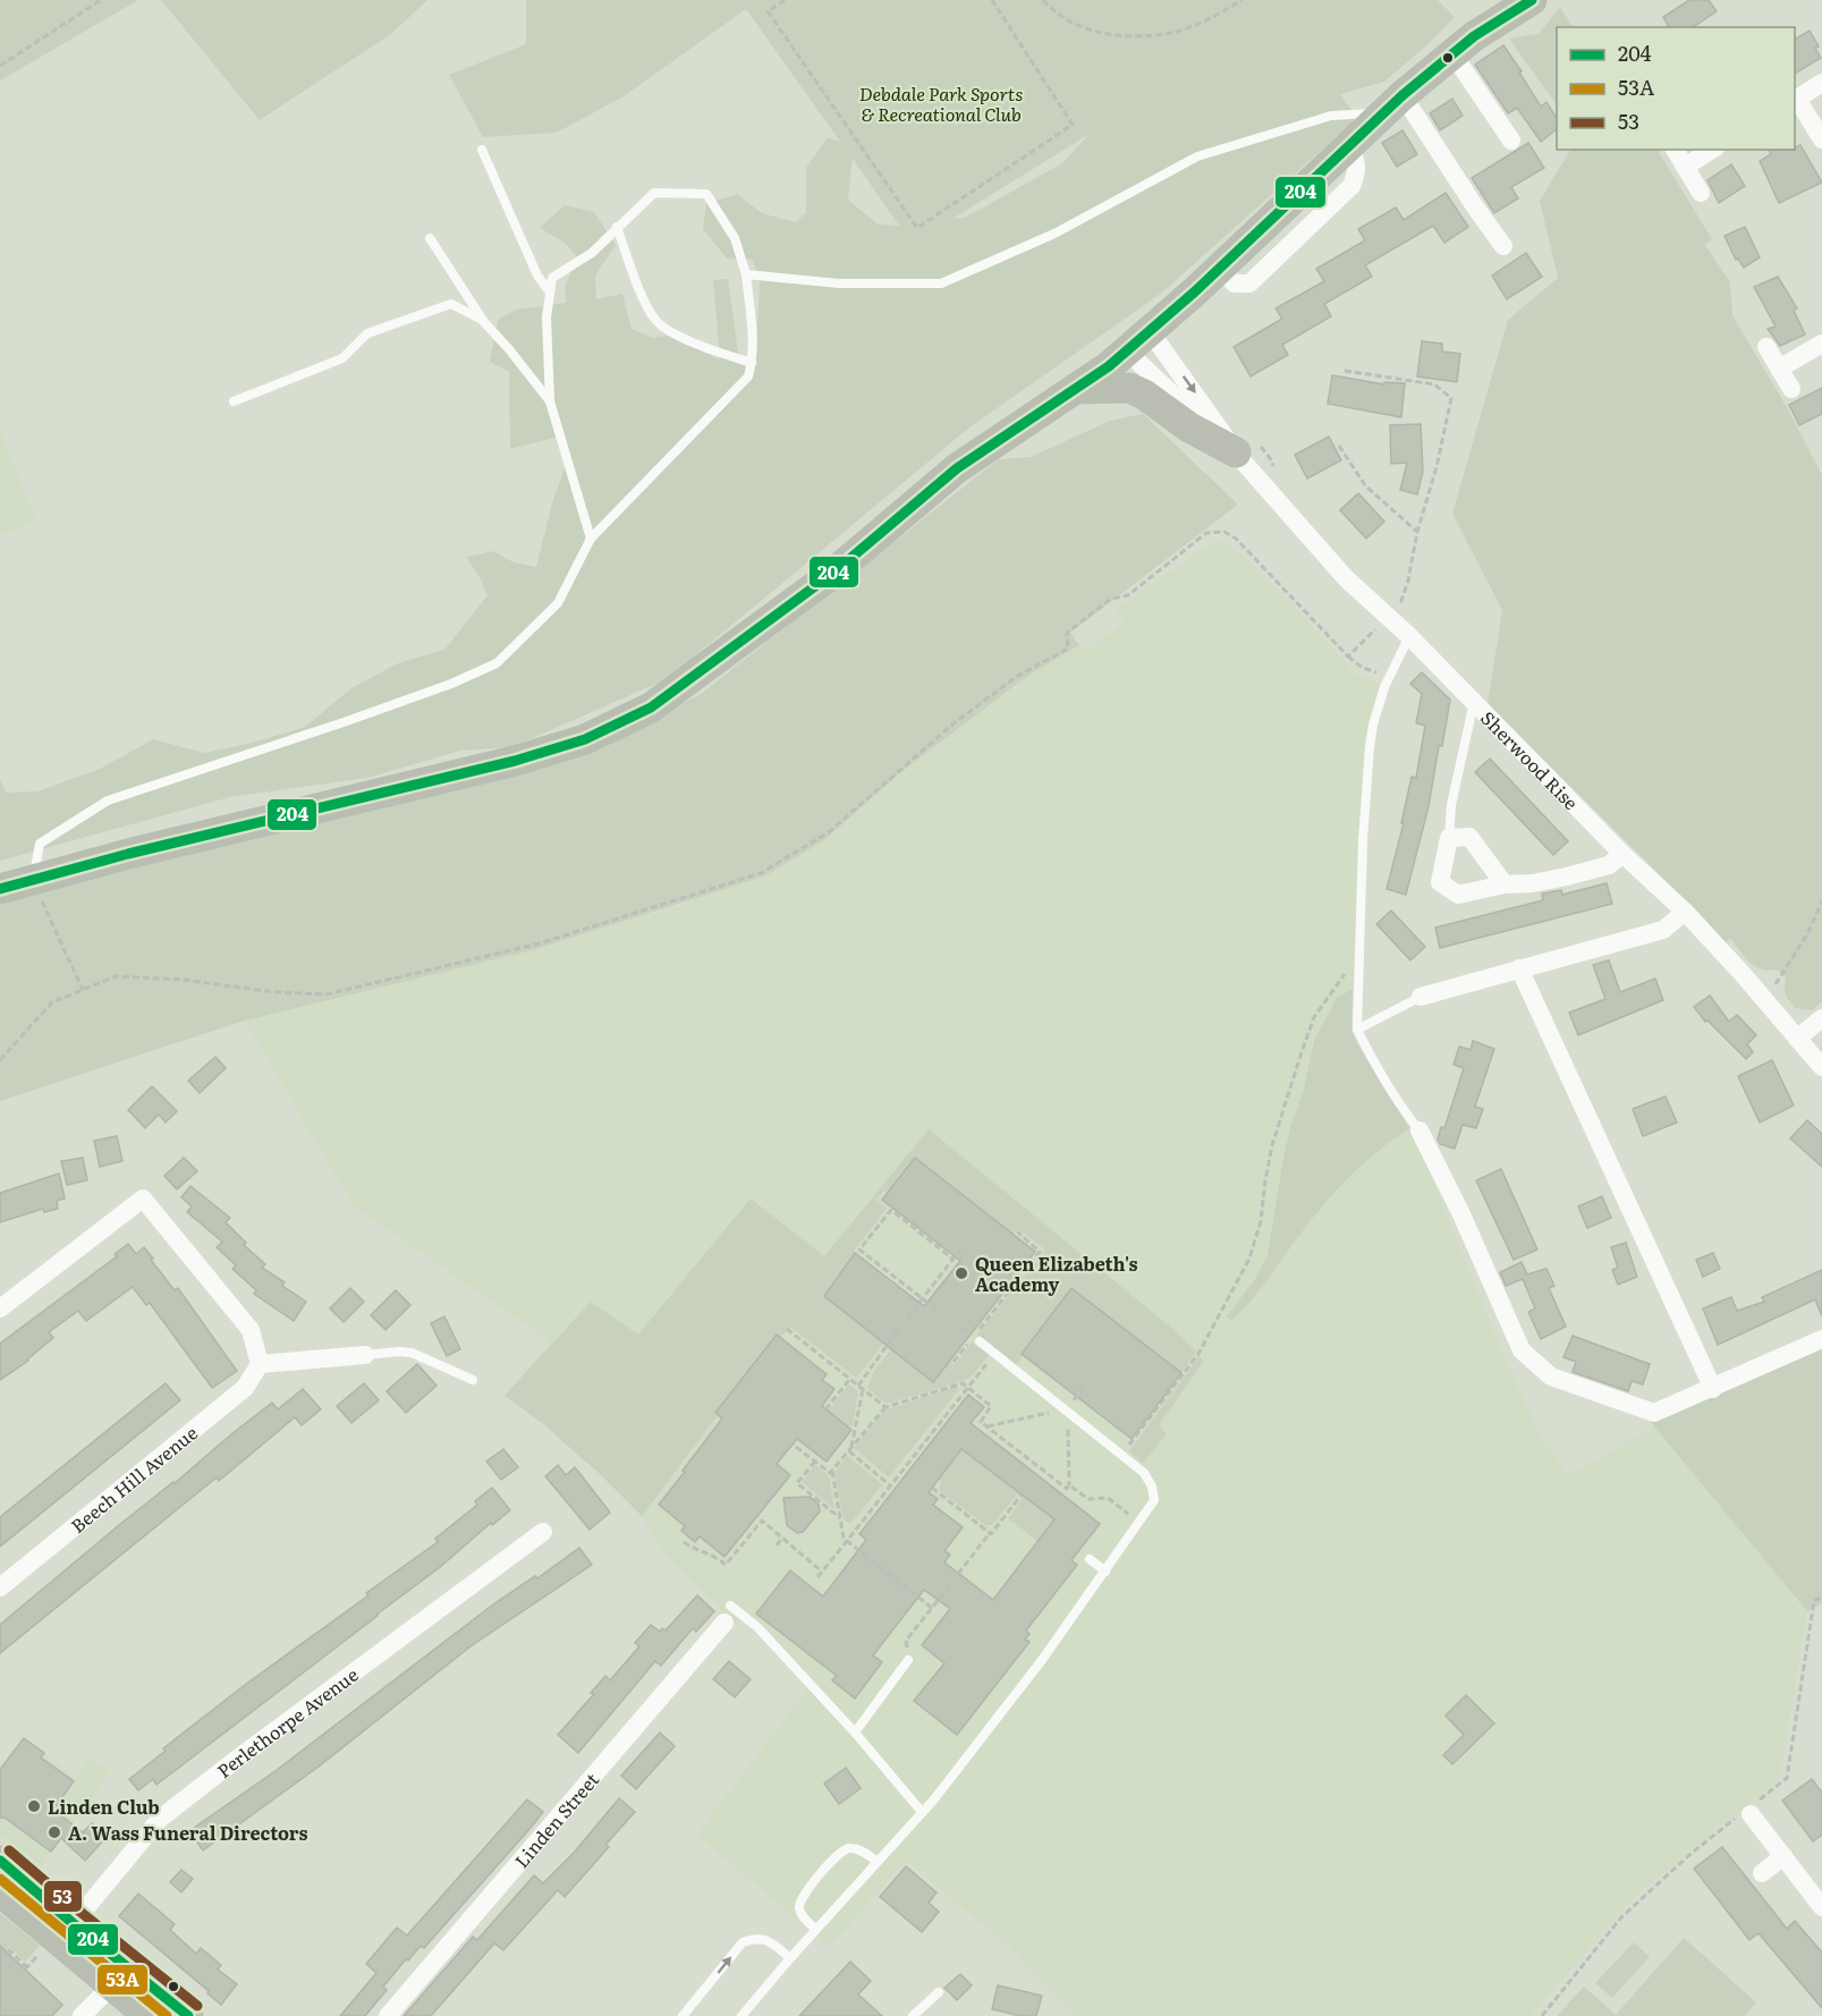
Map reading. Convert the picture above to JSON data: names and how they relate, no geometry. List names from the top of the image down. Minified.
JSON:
{"streets":{"street":["Sherwood Rise","Beech Hill Avenue","Perlethorpe Avenue","Linden Street"]},"parks":["Debdale Park Sports & Recreational Club"],"places":["Queen Elizabeth's Academy","Linden Club","A. Wass Funeral Directors"],"lines":["transit line 204","transit line 53","transit line 53A"],"legend":["204","53A","53"]}
